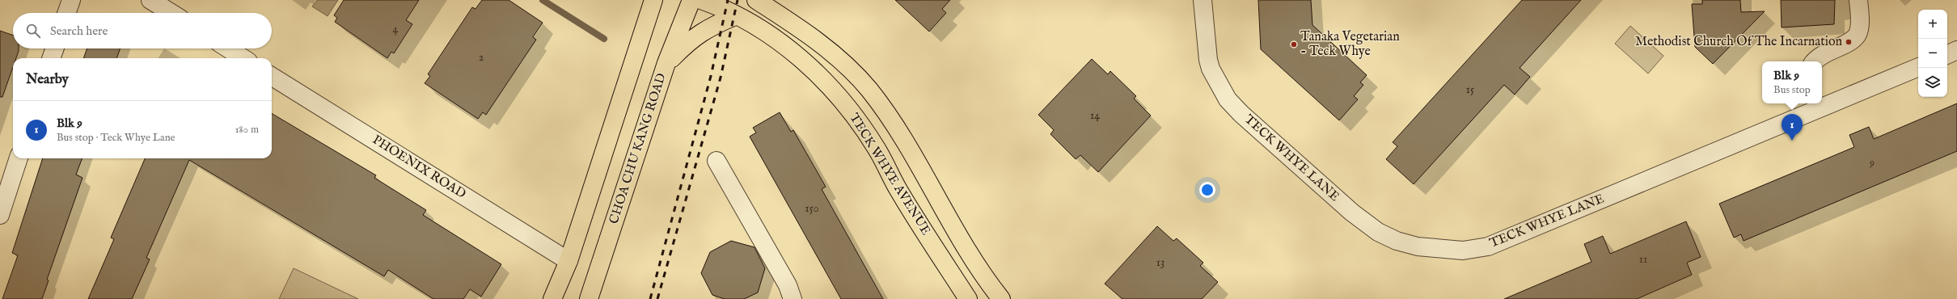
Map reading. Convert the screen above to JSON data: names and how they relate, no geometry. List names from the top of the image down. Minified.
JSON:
{"streets":{"main road":["CHOA CHU KANG ROAD","TECK WHYE AVENUE"],"street":["TECK WHYE LANE","PHOENIX ROAD"]},"places":["Methodist Church Of The Incarnation","Tanaka Vegetarian - Teck Whye"],"house_numbers":["4","2","15","14","9","150","11","13"],"page":{"map_buttons":["+","−"],"search":"Search here","heading":"Nearby","popup":["Blk 9","Bus stop"],"list":[{"mark":"1","name":"Blk 9","note":"Bus stop · Teck Whye Lane","value":"180 m"}],"pins":"1"}}
